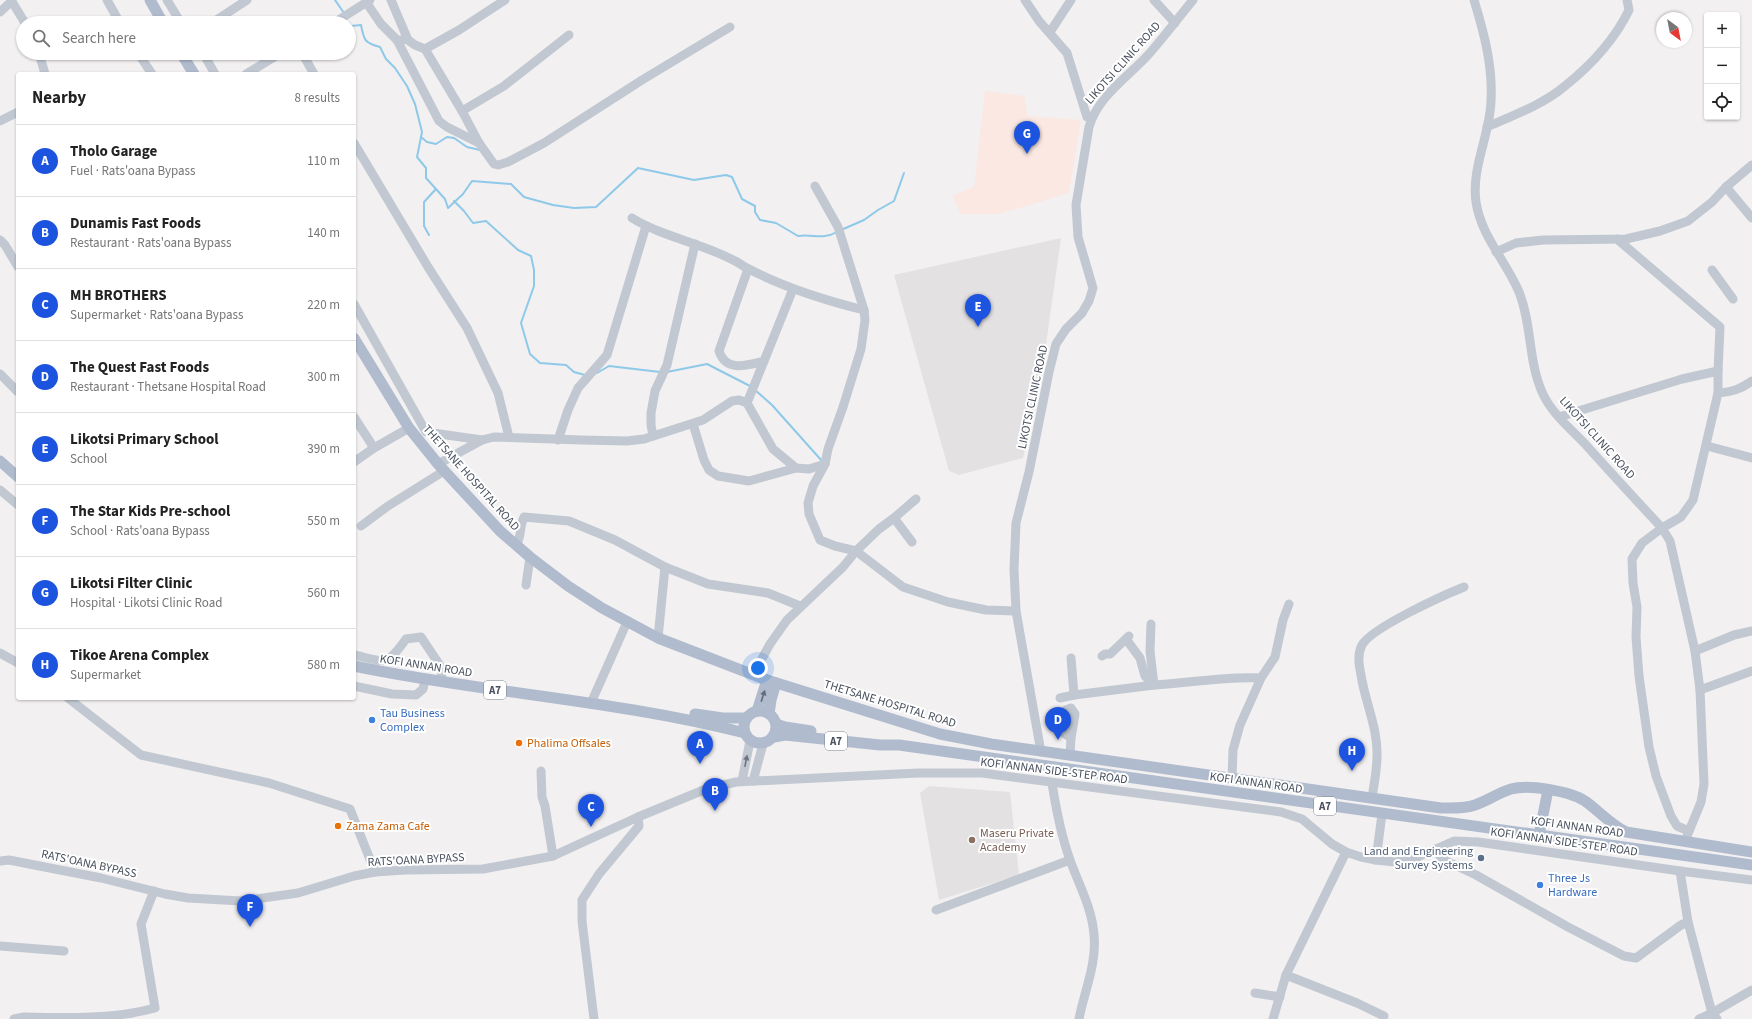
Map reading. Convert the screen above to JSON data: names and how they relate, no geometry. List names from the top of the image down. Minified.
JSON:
{"streets":{"main road":["THETSANE HOSPITAL ROAD","KOFI ANNAN ROAD","A7"],"street":["LIKOTSI CLINIC ROAD","KOFI ANNAN SIDE-STEP ROAD","RATS'OANA BYPASS"]},"crossings":[["LIKOTSI CLINIC ROAD","THETSANE HOSPITAL ROAD"],["KOFI ANNAN ROAD","A7"],["KOFI ANNAN SIDE-STEP ROAD","RATS'OANA BYPASS"]],"places":["Tau Business Complex","Phalima Offsales","Zama Zama Cafe","Maseru Private Academy","Land and Engineering Survey Systems","Three Js Hardware"],"north":"bottom right","page":{"map_buttons":["+","−"],"search":"Search here","heading":["Nearby","8 results"],"pins":["G","E","D","A","H","B","C","F"],"list":[{"mark":"A","name":"Tholo Garage","note":"Fuel · Rats'oana Bypass","value":"110 m"},{"mark":"B","name":"Dunamis Fast Foods","note":"Restaurant · Rats'oana Bypass","value":"140 m"},{"mark":"C","name":"MH BROTHERS","note":"Supermarket · Rats'oana Bypass","value":"220 m"},{"mark":"D","name":"The Quest Fast Foods","note":"Restaurant · Thetsane Hospital Road","value":"300 m"},{"mark":"E","name":"Likotsi Primary School","note":"School","value":"390 m"},{"mark":"F","name":"The Star Kids Pre-school","note":"School · Rats'oana Bypass","value":"550 m"},{"mark":"G","name":"Likotsi Filter Clinic","note":"Hospital · Likotsi Clinic Road","value":"560 m"},{"mark":"H","name":"Tikoe Arena Complex","note":"Supermarket","value":"580 m"}]}}
